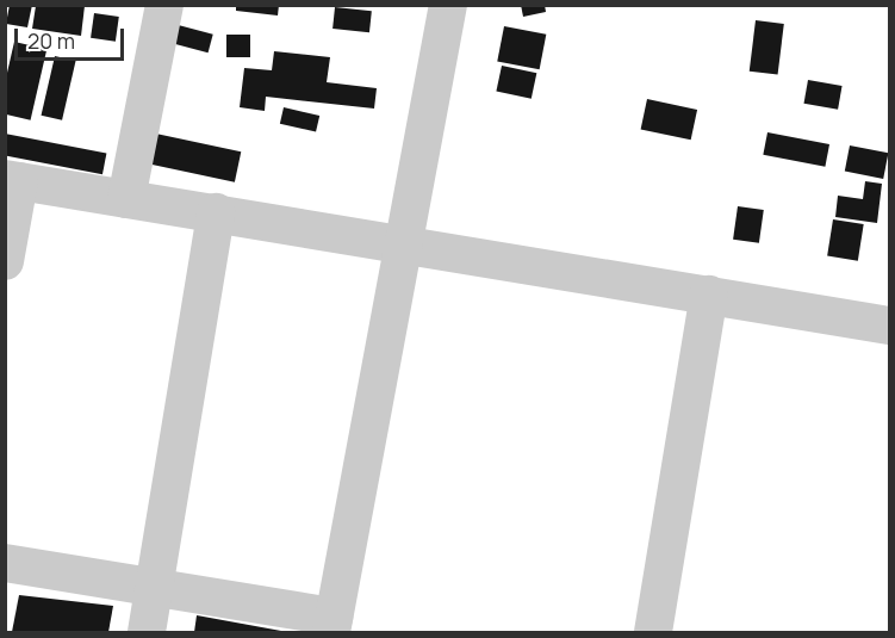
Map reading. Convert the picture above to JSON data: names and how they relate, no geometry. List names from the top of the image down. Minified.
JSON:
{"scale_bar":"20 m"}
